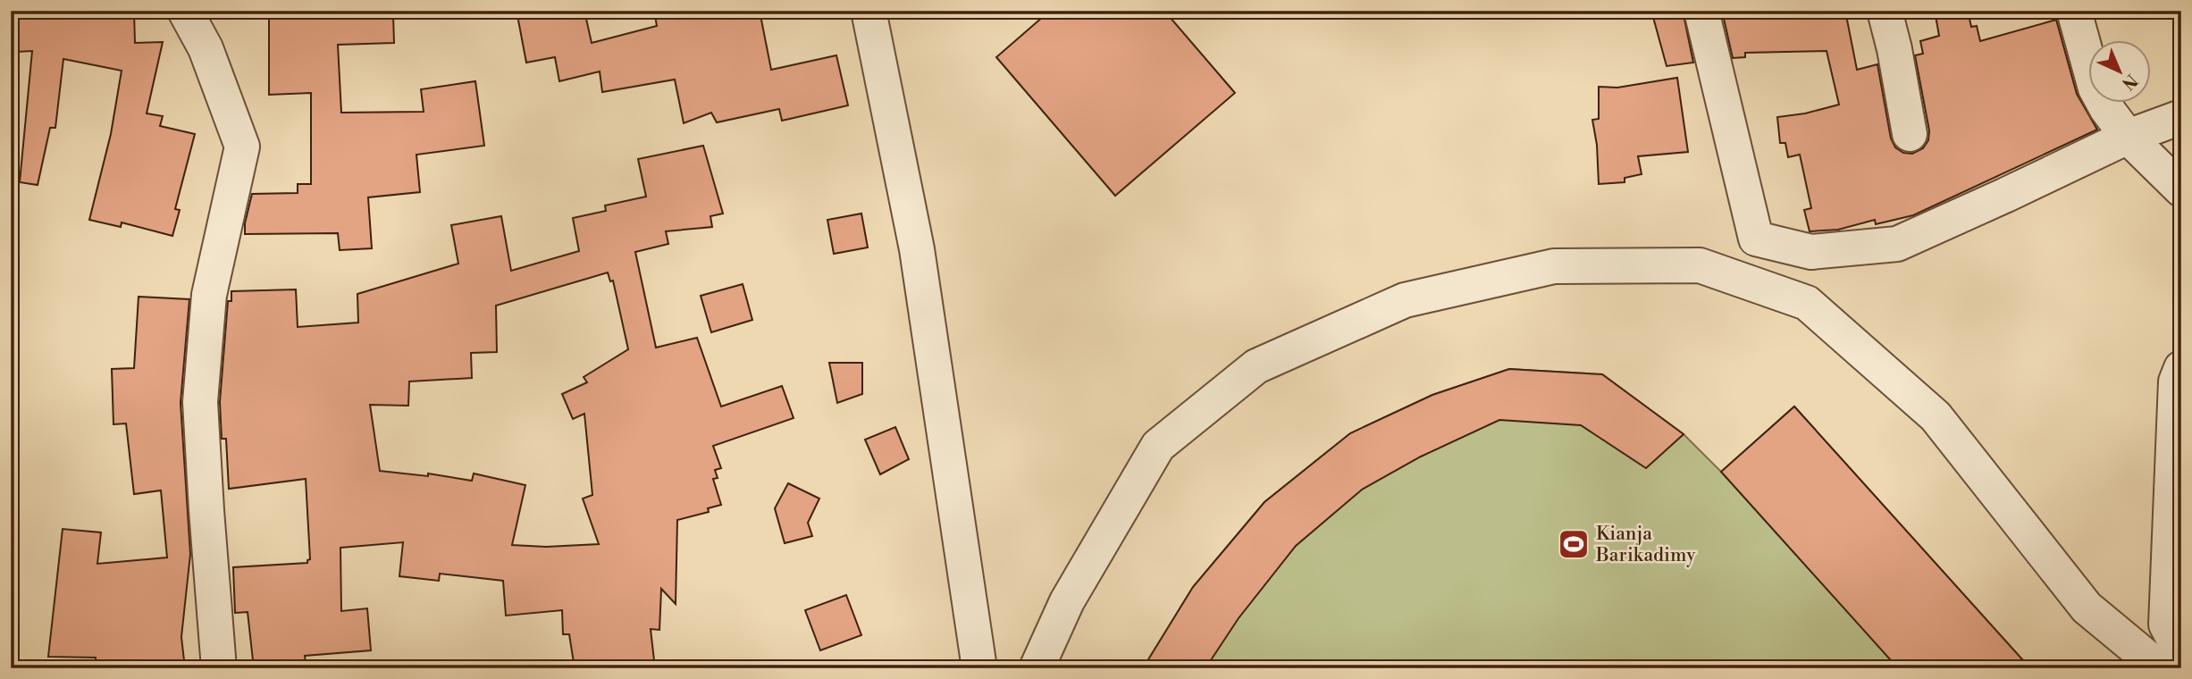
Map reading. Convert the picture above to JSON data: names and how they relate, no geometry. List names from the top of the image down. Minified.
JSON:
{"places":{"sports":["Kianja Barikadimy"]},"north":"bottom right"}
